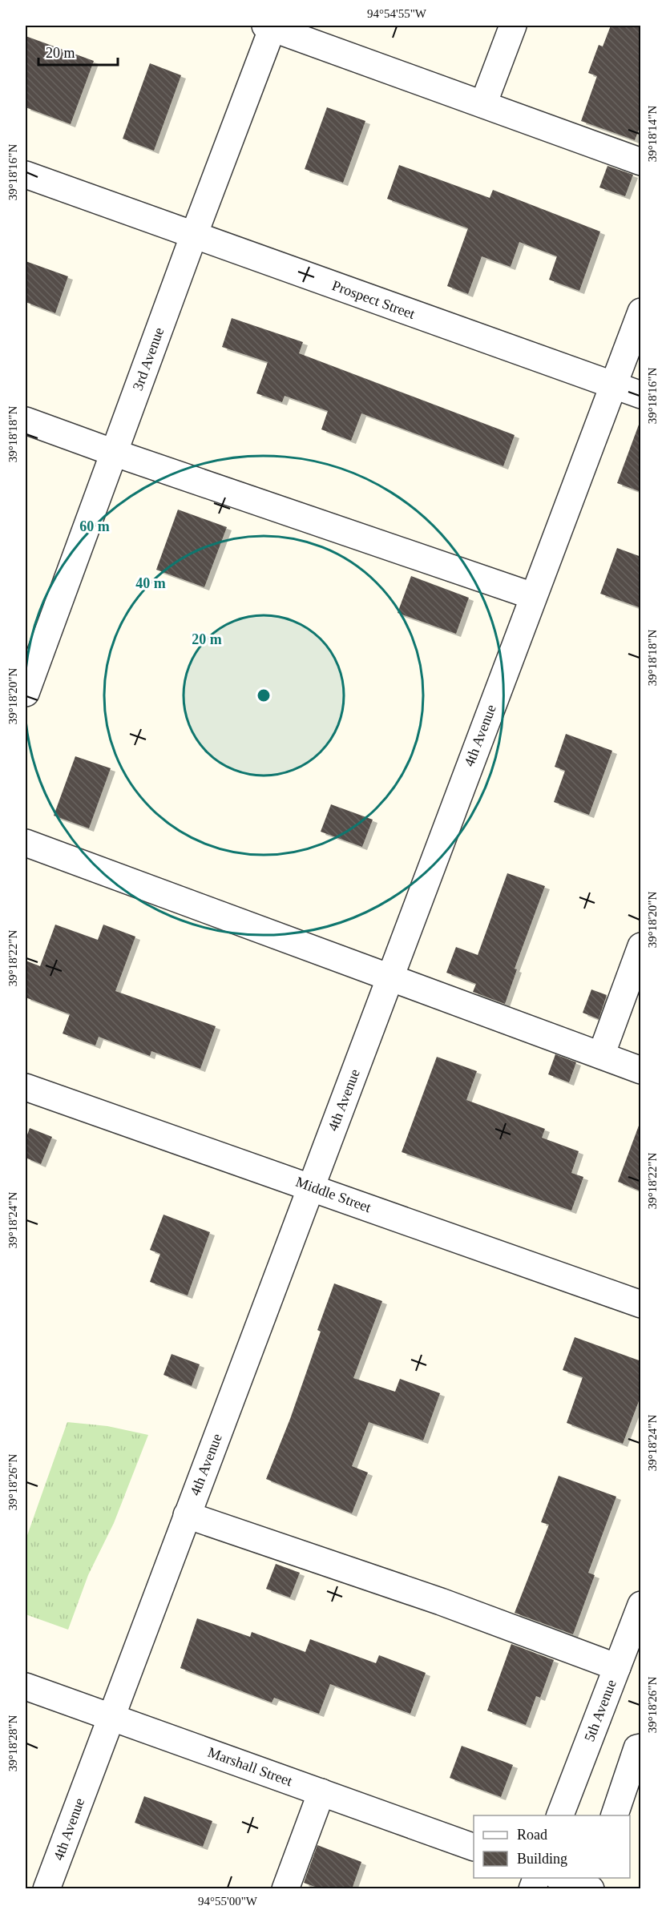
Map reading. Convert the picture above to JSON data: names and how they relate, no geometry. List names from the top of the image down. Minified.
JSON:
{"streets":{"street":["Prospect Street","3rd Avenue","4th Avenue","Middle Street","5th Avenue","Marshall Street"]},"crossings":[["Prospect Street","3rd Avenue"],["Prospect Street","4th Avenue"],["4th Avenue","Middle Street"],["4th Avenue","Marshall Street"]],"legend":["Road","Building"],"scale_bar":"20 m","coordinates":["94°54'55\"W","39°18'14\"N","39°18'16\"N","39°18'18\"N","39°18'20\"N","39°18'22\"N","39°18'24\"N","39°18'26\"N","39°18'28\"N","94°55'00\"W"],"rings":["60 m","40 m","20 m"]}
